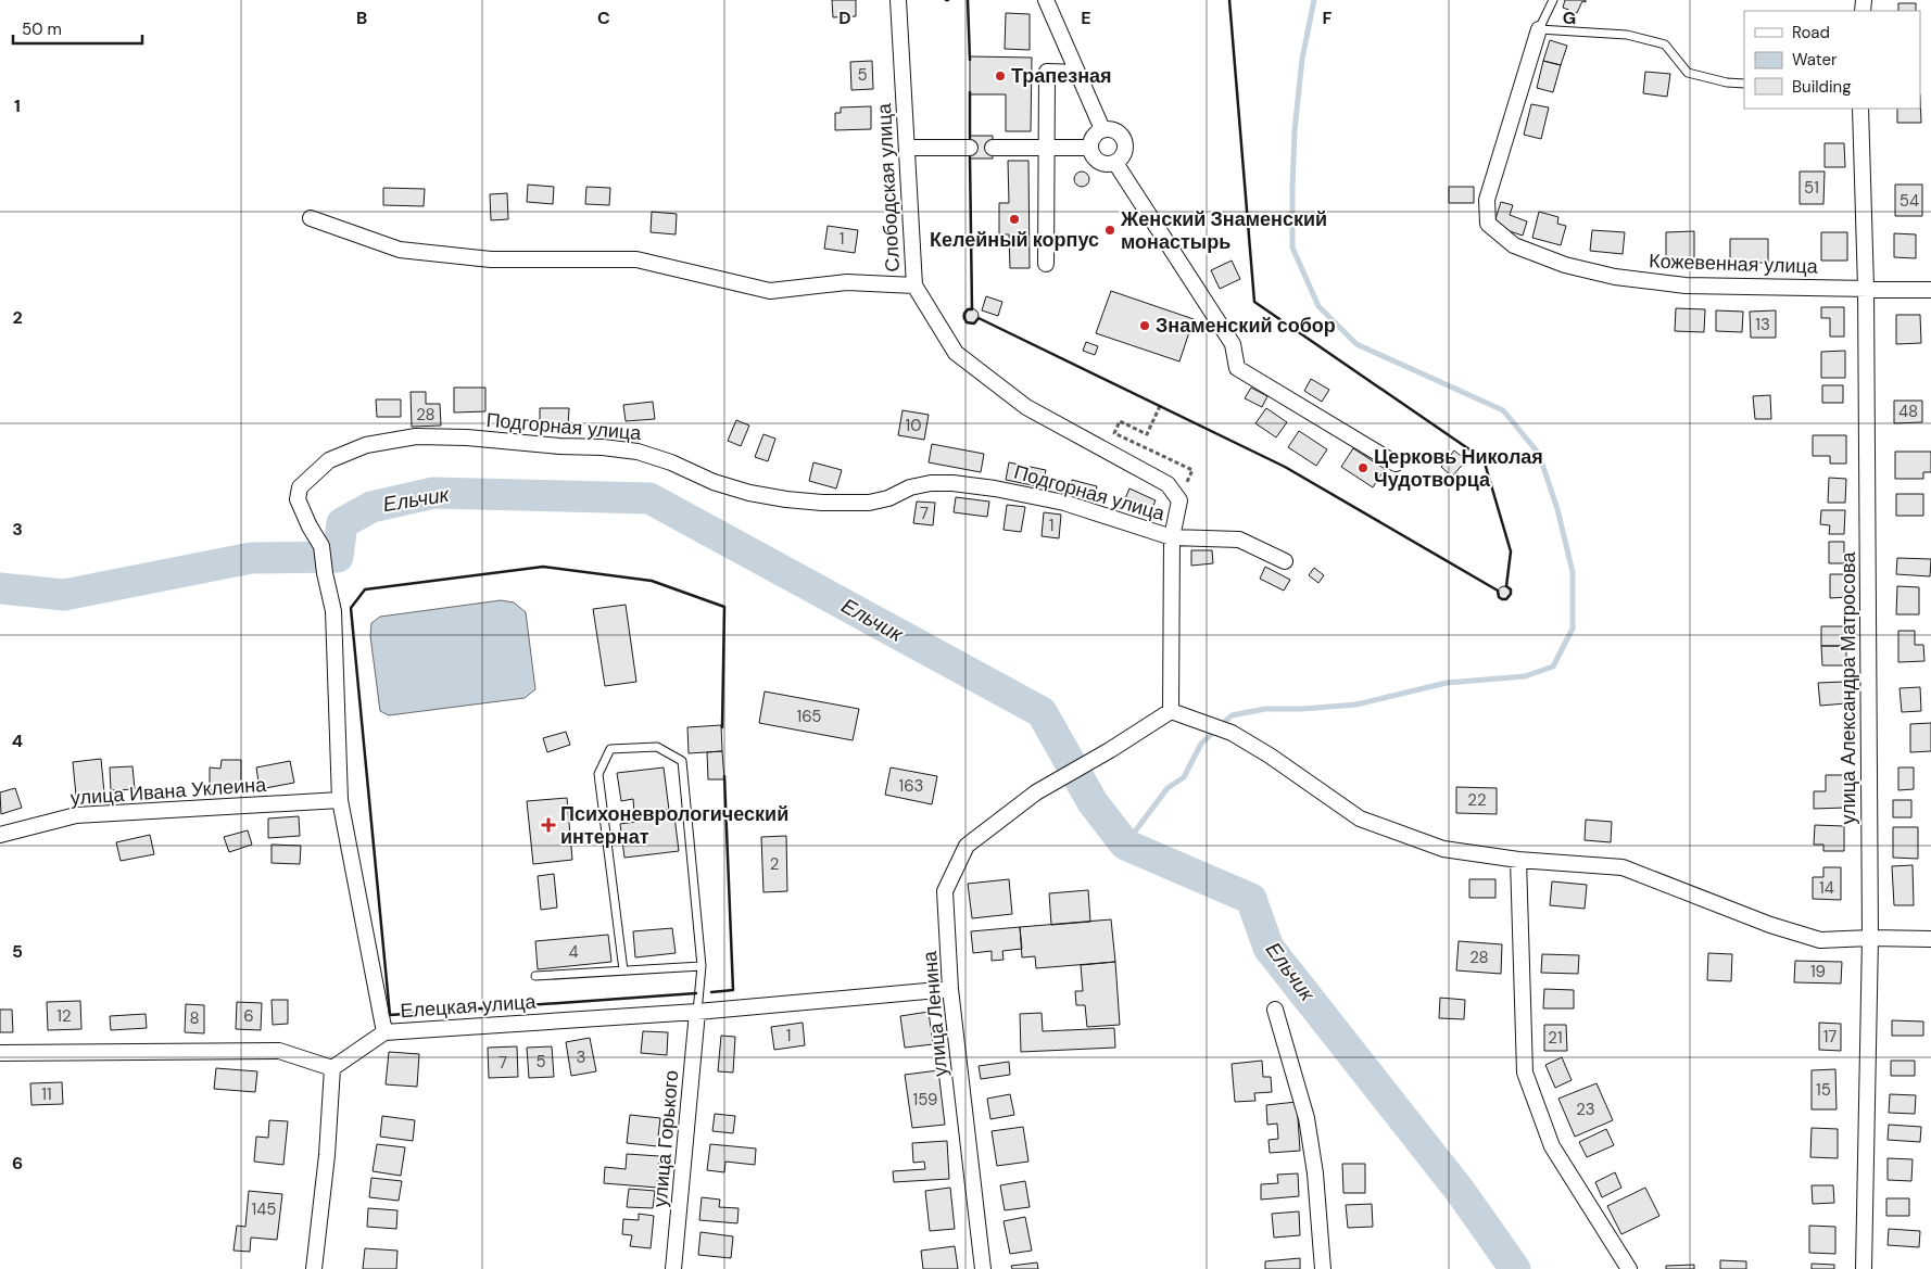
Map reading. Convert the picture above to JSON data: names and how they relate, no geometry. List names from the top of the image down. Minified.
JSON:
{"streets":{"street":["Слободская улица","Кожевенная улица","Подгорная улица","улица Александра Матросова","улица Ивана Уклеина","Елецкая улица","улица Ленина","улица Горького"]},"crossings":[["Кожевенная улица","улица Александра Матросова"],["Подгорная улица","улица Ивана Уклеина"],["Подгорная улица","Елецкая улица"],["Елецкая улица","улица Ленина"],["Елецкая улица","улица Горького"]],"water":["Ельчик"],"places":{"other":["Трапезная","Келейный корпус","Женский Знаменский монастырь","Знаменский собор","Церковь Николая Чудотворца"],"health":["Психоневрологический интернат"]},"house_numbers":["5","51","54","1","13","48","28","10","7","1","165","163","22","2","14","4","28","19","12","6","8","1","17","21","3","5","7","15","11","159","23","145"],"legend":["Road","Water","Building"],"scale_bar":"50 m","grid":{"columns":["B","C","D","E","F","G"],"rows":["1","2","3","4","5","6"]}}
